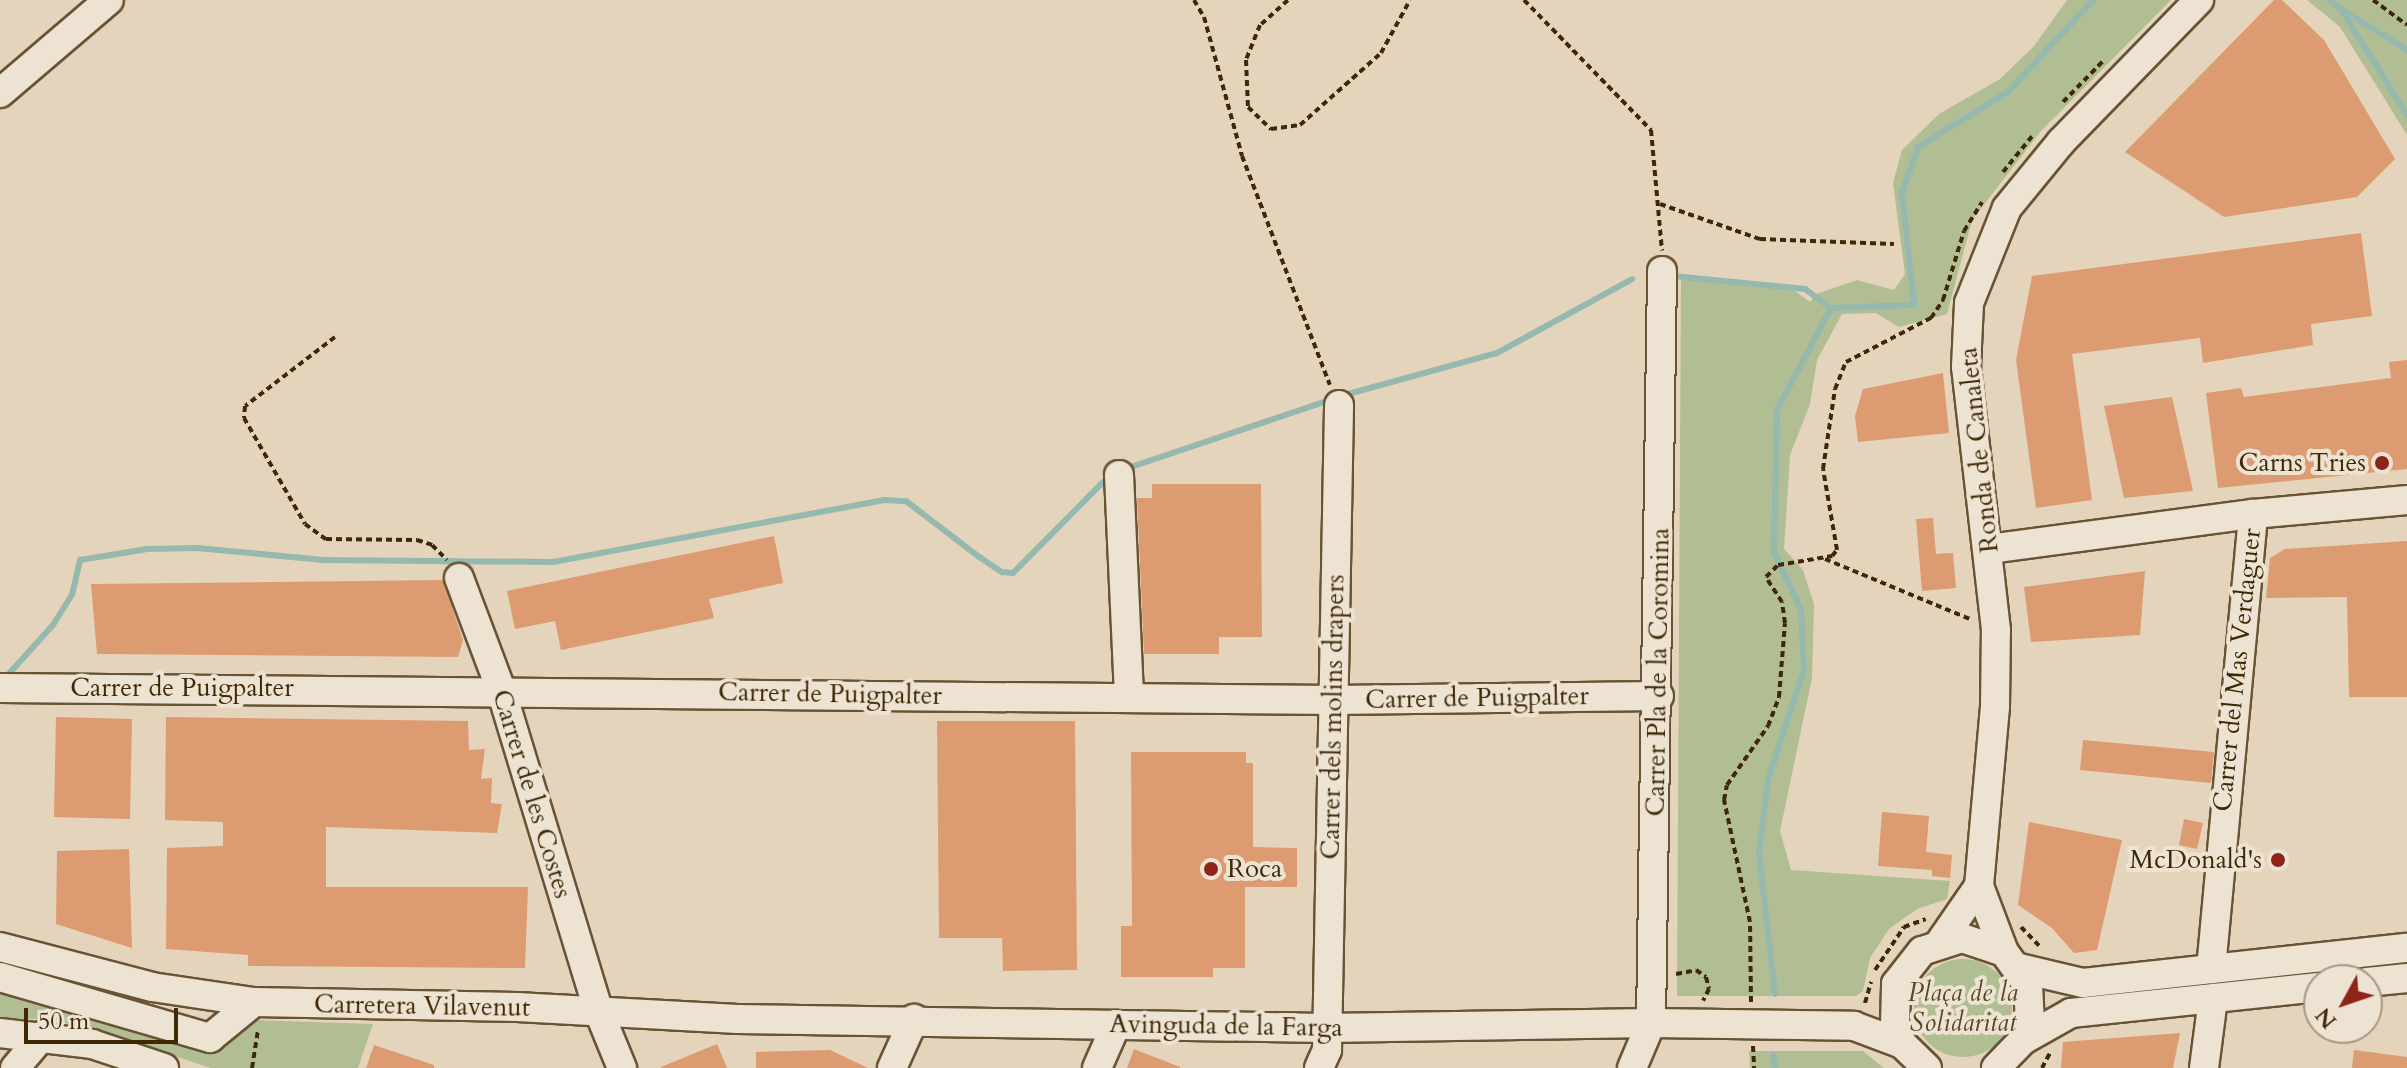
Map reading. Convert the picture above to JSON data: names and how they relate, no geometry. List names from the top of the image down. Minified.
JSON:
{"streets":{"street":["Ronda de Canaleta","Carrer del Mas Verdaguer","Carrer Pla de la Coromina","Carrer de Puigpalter","Carrer dels molins drapers","Carrer de les Costes","Carretera Vilavenut","Avinguda de la Farga"]},"crossings":[["Carrer Pla de la Coromina","Carrer de Puigpalter"],["Carrer Pla de la Coromina","Avinguda de la Farga"],["Carrer de Puigpalter","Carrer dels molins drapers"],["Carrer de Puigpalter","Carrer de les Costes"],["Carrer dels molins drapers","Avinguda de la Farga"],["Carrer de les Costes","Carretera Vilavenut"],["Carrer de les Costes","Avinguda de la Farga"],["Carretera Vilavenut","Avinguda de la Farga"]],"parks":["Plaça de la Solidaritat"],"places":["Carns Tries","McDonald's","Roca"],"scale_bar":"50 m","north":"bottom left"}
